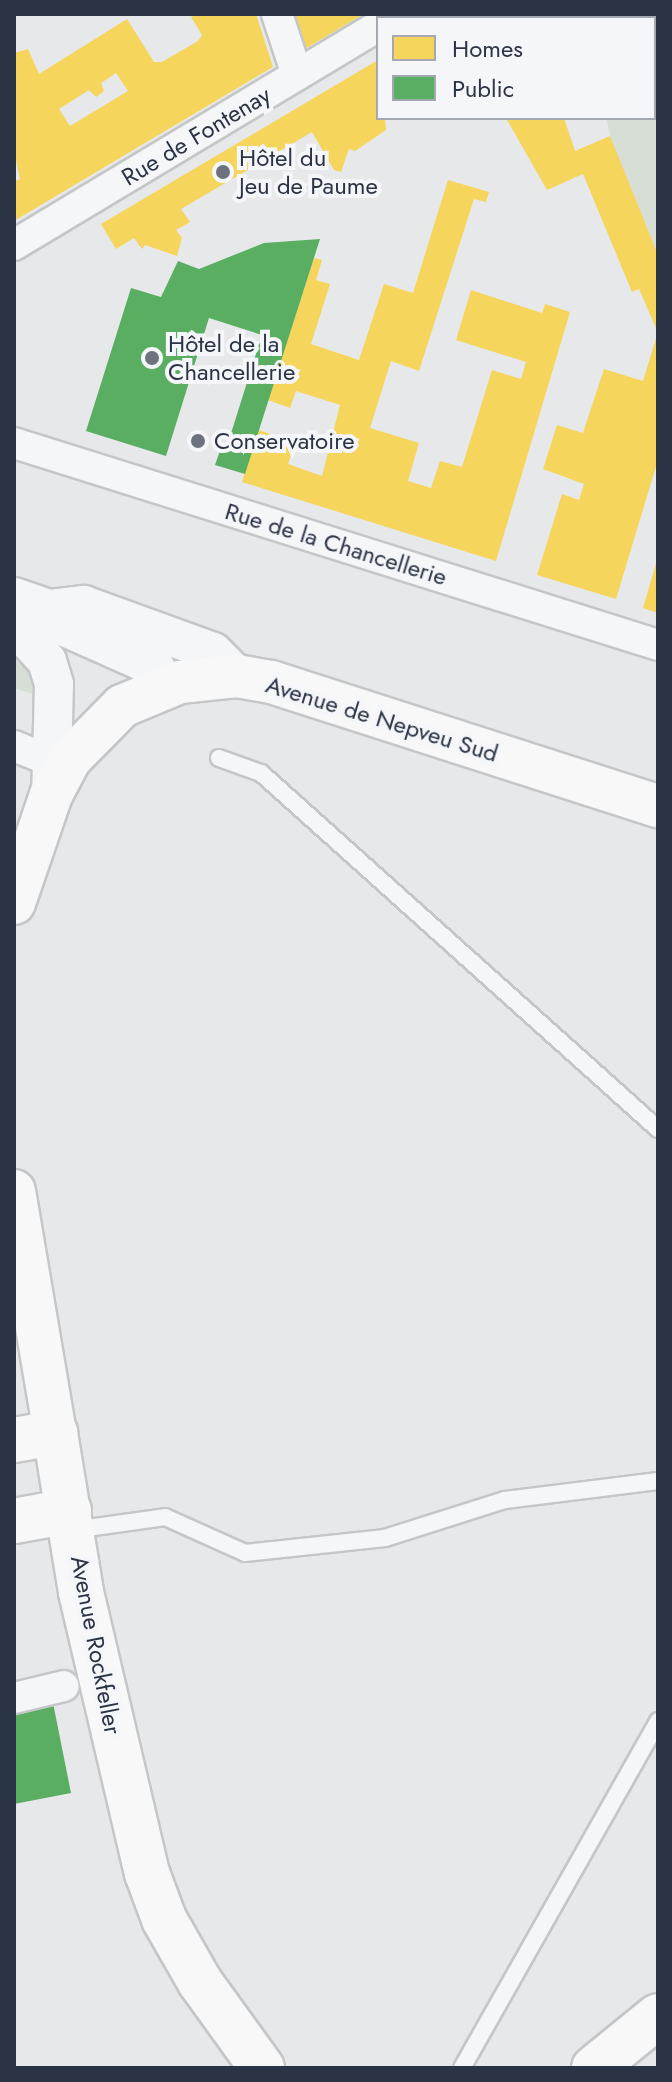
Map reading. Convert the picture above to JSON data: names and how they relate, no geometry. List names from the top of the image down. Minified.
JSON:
{"streets":{"main road":["Avenue de Nepveu Sud","Avenue Rockfeller"],"street":["Rue de Fontenay","Rue de la Chancellerie"]},"places":["Hôtel du Jeu de Paume","Hôtel de la Chancellerie","Conservatoire"],"legend":["Homes","Public"]}
